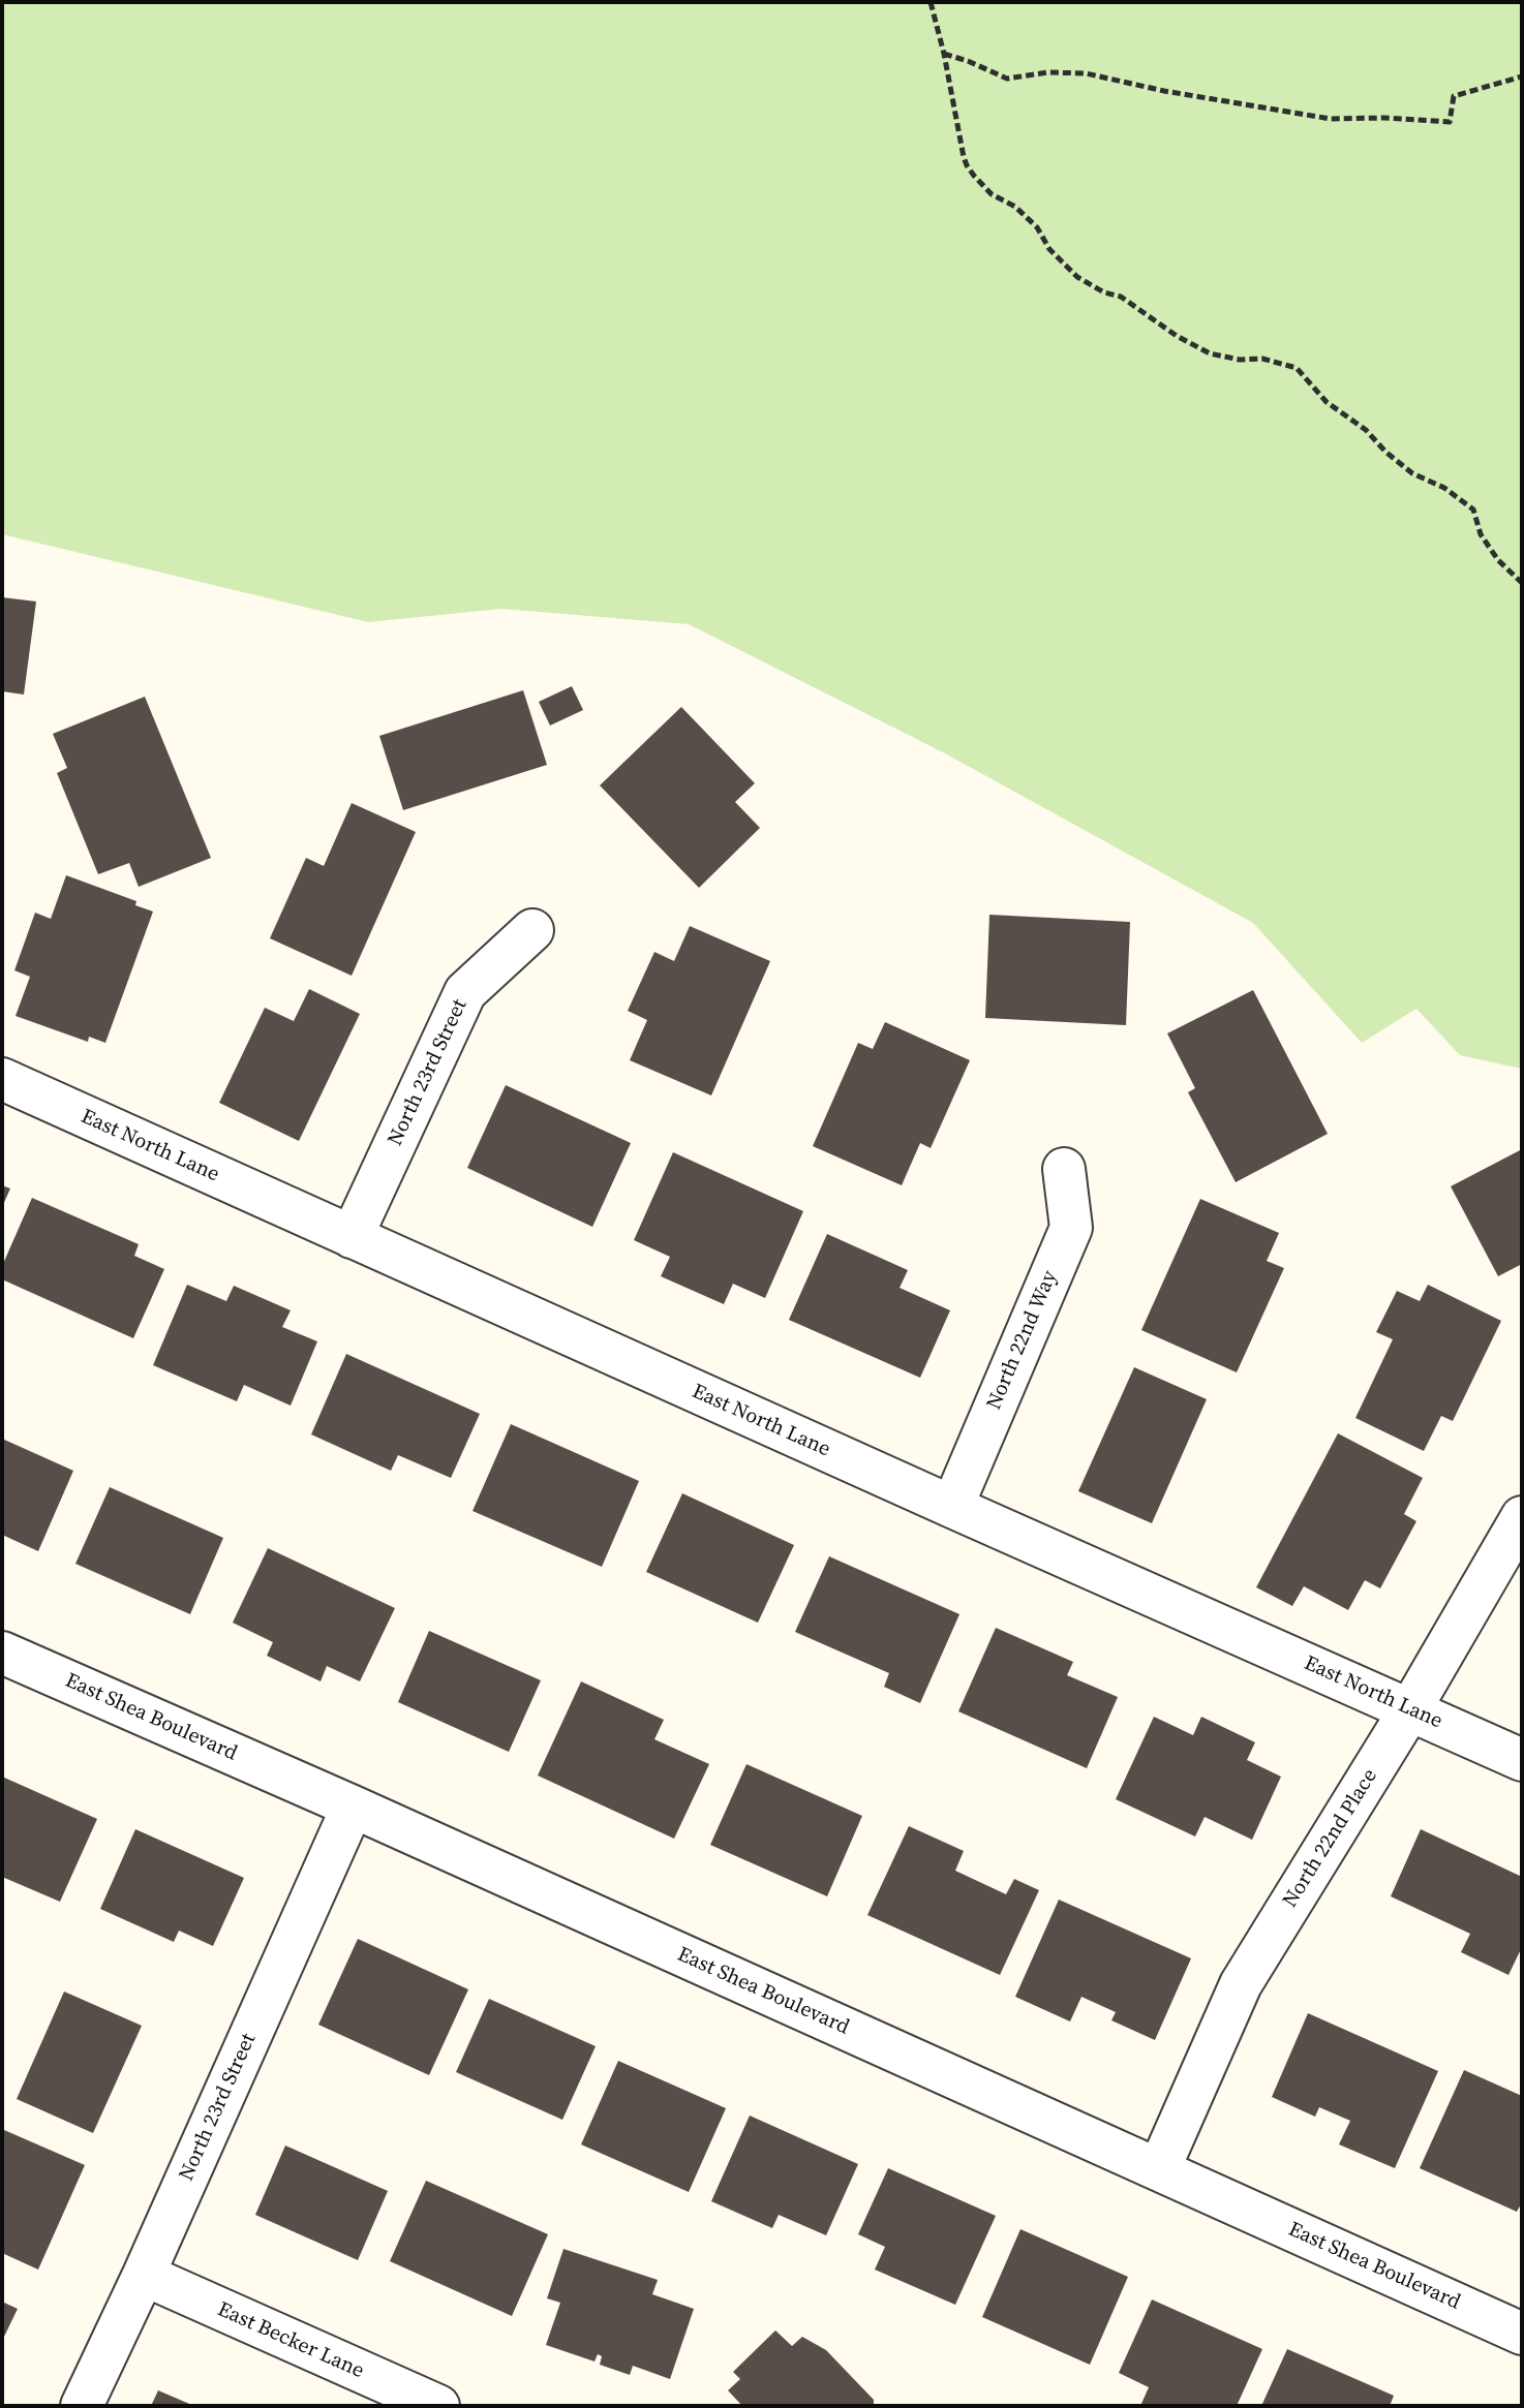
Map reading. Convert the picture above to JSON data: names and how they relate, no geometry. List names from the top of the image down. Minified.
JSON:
{"streets":{"street":["North 23rd Street","East North Lane","North 22nd Way","East Shea Boulevard","North 22nd Place","East Becker Lane"]},"crossings":[["North 23rd Street","East North Lane"],["North 23rd Street","East Shea Boulevard"],["North 23rd Street","East Becker Lane"],["East North Lane","North 22nd Way"],["East North Lane","North 22nd Place"],["East Shea Boulevard","North 22nd Place"]]}
